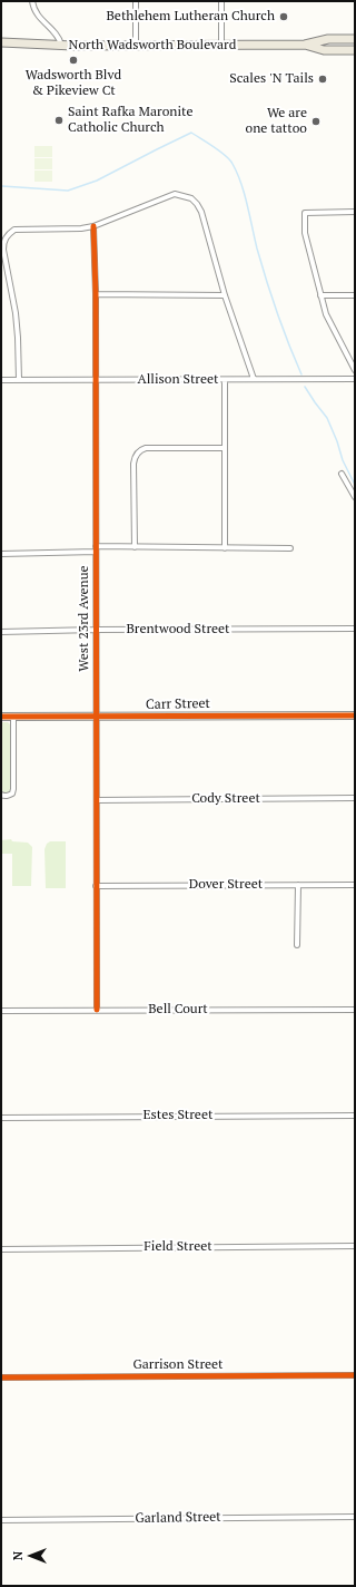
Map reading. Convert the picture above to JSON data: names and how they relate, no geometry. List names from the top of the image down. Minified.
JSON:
{"streets":{"main road":["North Wadsworth Boulevard"],"street":["Allison Street","West 23rd Avenue","Brentwood Street","Carr Street","Cody Street","Dover Street","Bell Court","Estes Street","Field Street","Garrison Street","Garland Street"]},"crossings":[["Allison Street","West 23rd Avenue"],["West 23rd Avenue","Brentwood Street"],["West 23rd Avenue","Carr Street"],["West 23rd Avenue","Cody Street"],["West 23rd Avenue","Dover Street"],["West 23rd Avenue","Bell Court"]],"places":["Bethlehem Lutheran Church","Wadsworth Blvd & Pikeview Ct","Scales 'N Tails","Saint Rafka Maronite Catholic Church","We are one tattoo"],"north":"left"}
